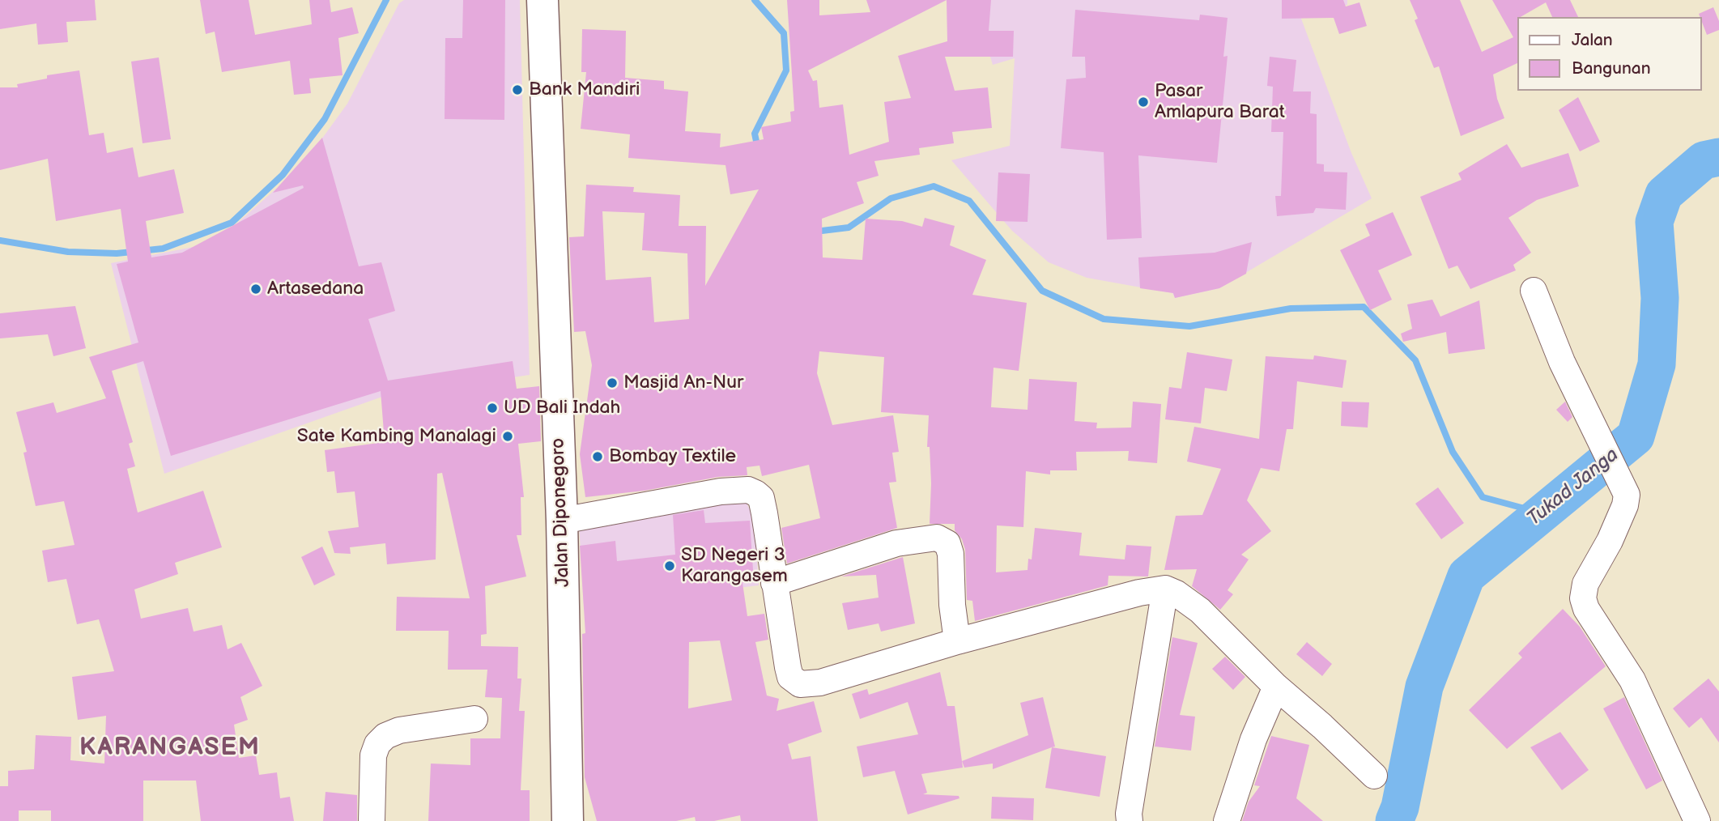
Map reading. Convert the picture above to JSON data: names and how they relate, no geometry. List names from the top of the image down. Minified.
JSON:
{"streets":{"street":["Jalan Diponegoro"]},"districts":["KARANGASEM"],"water":["Tukad Janga"],"places":["Bank Mandiri","Pasar Amlapura Barat","Artasedana","Masjid An-Nur","UD Bali Indah","Sate Kambing Manalagi","Bombay Textile","SD Negeri 3 Karangasem"],"legend":["Jalan","Bangunan"]}
